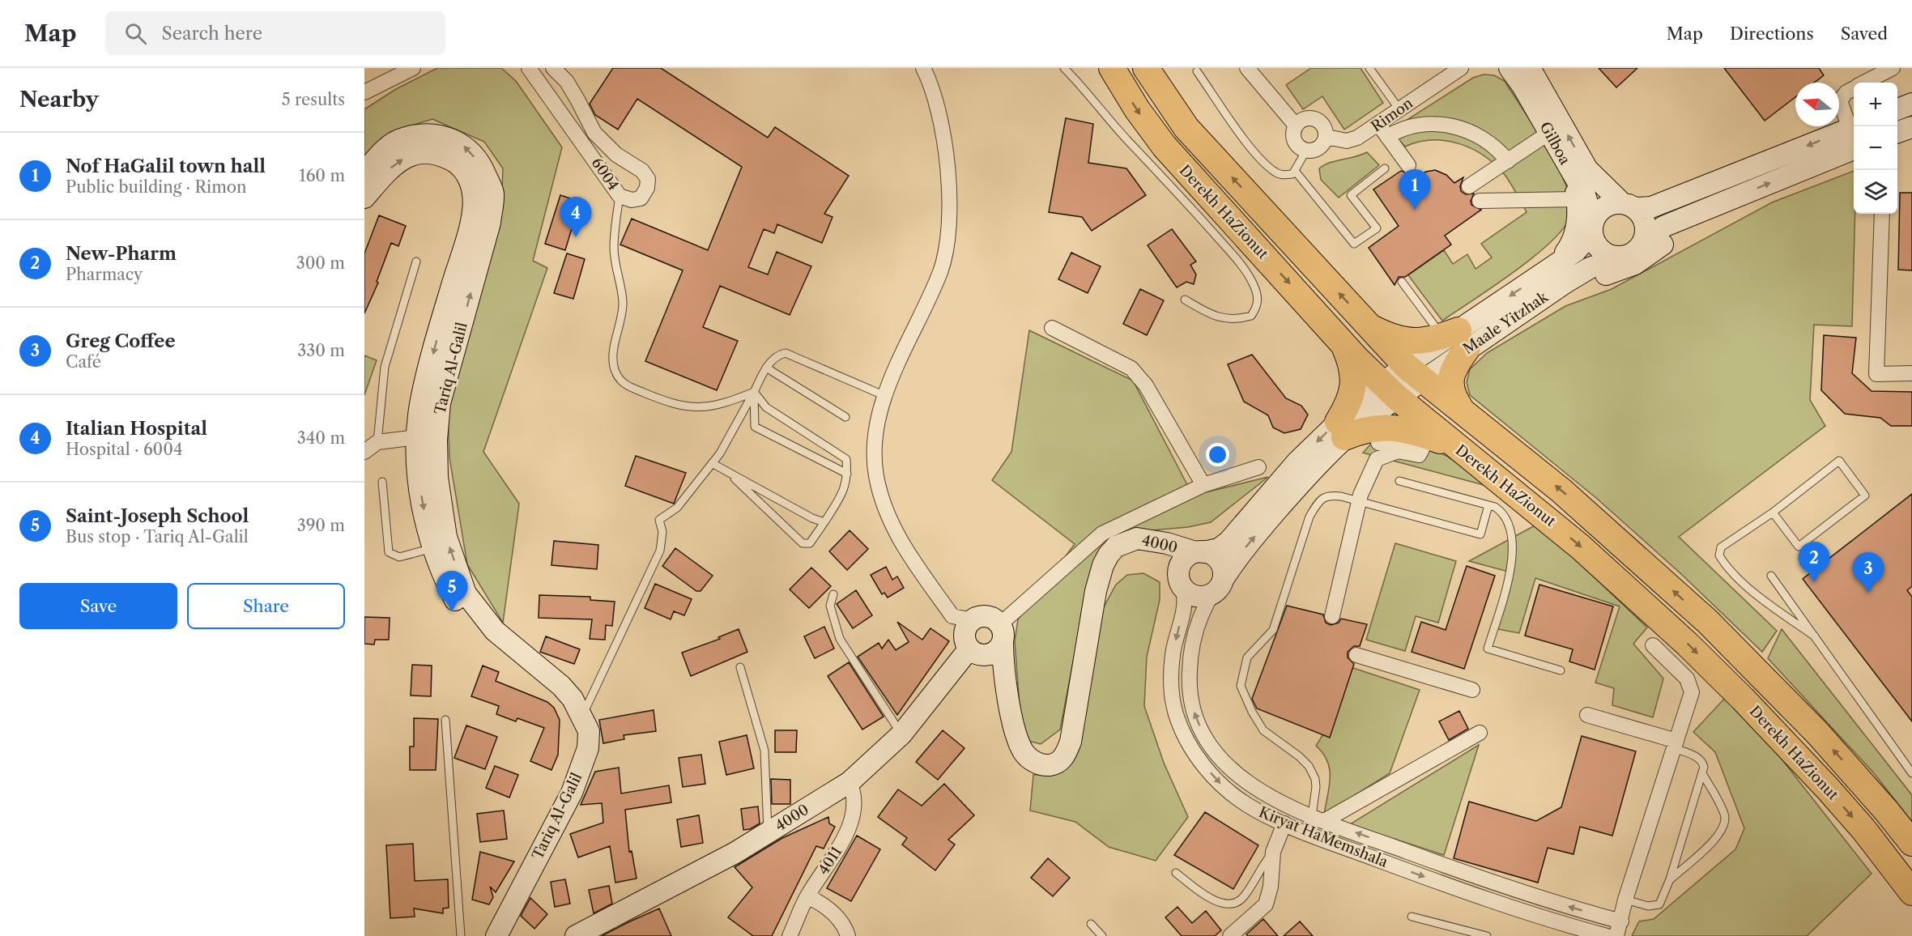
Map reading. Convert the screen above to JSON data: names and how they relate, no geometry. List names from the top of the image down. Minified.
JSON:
{"streets":{"highway":["Derekh HaZionut"],"street":["Rimon","Gilboa","6004","Maale Yitzhak","Tariq Al-Galil","4000","Kiryat HaMemshala","4011"]},"crossings":[["Gilboa","Maale Yitzhak"],["Derekh HaZionut","Maale Yitzhak"],["Derekh HaZionut","Kiryat HaMemshala"],["Maale Yitzhak","Kiryat HaMemshala"],["4000","Kiryat HaMemshala"],["4000","4011"]],"north":"left","page":{"header":"Map","search":"Search here","nav":["Map","Directions","Saved"],"heading":["Nearby","5 results"],"map_buttons":["+","−"],"list":[{"mark":"1","name":"Nof HaGalil town hall","note":"Public building · Rimon","value":"160 m"},{"mark":"2","name":"New-Pharm","note":"Pharmacy","value":"300 m"},{"mark":"3","name":"Greg Coffee","note":"Café","value":"330 m"},{"mark":"4","name":"Italian Hospital","note":"Hospital · 6004","value":"340 m"},{"mark":"5","name":"Saint-Joseph School","note":"Bus stop · Tariq Al-Galil","value":"390 m"}],"pins":["1","4","2","3","5"],"buttons":["Save","Share"]}}
